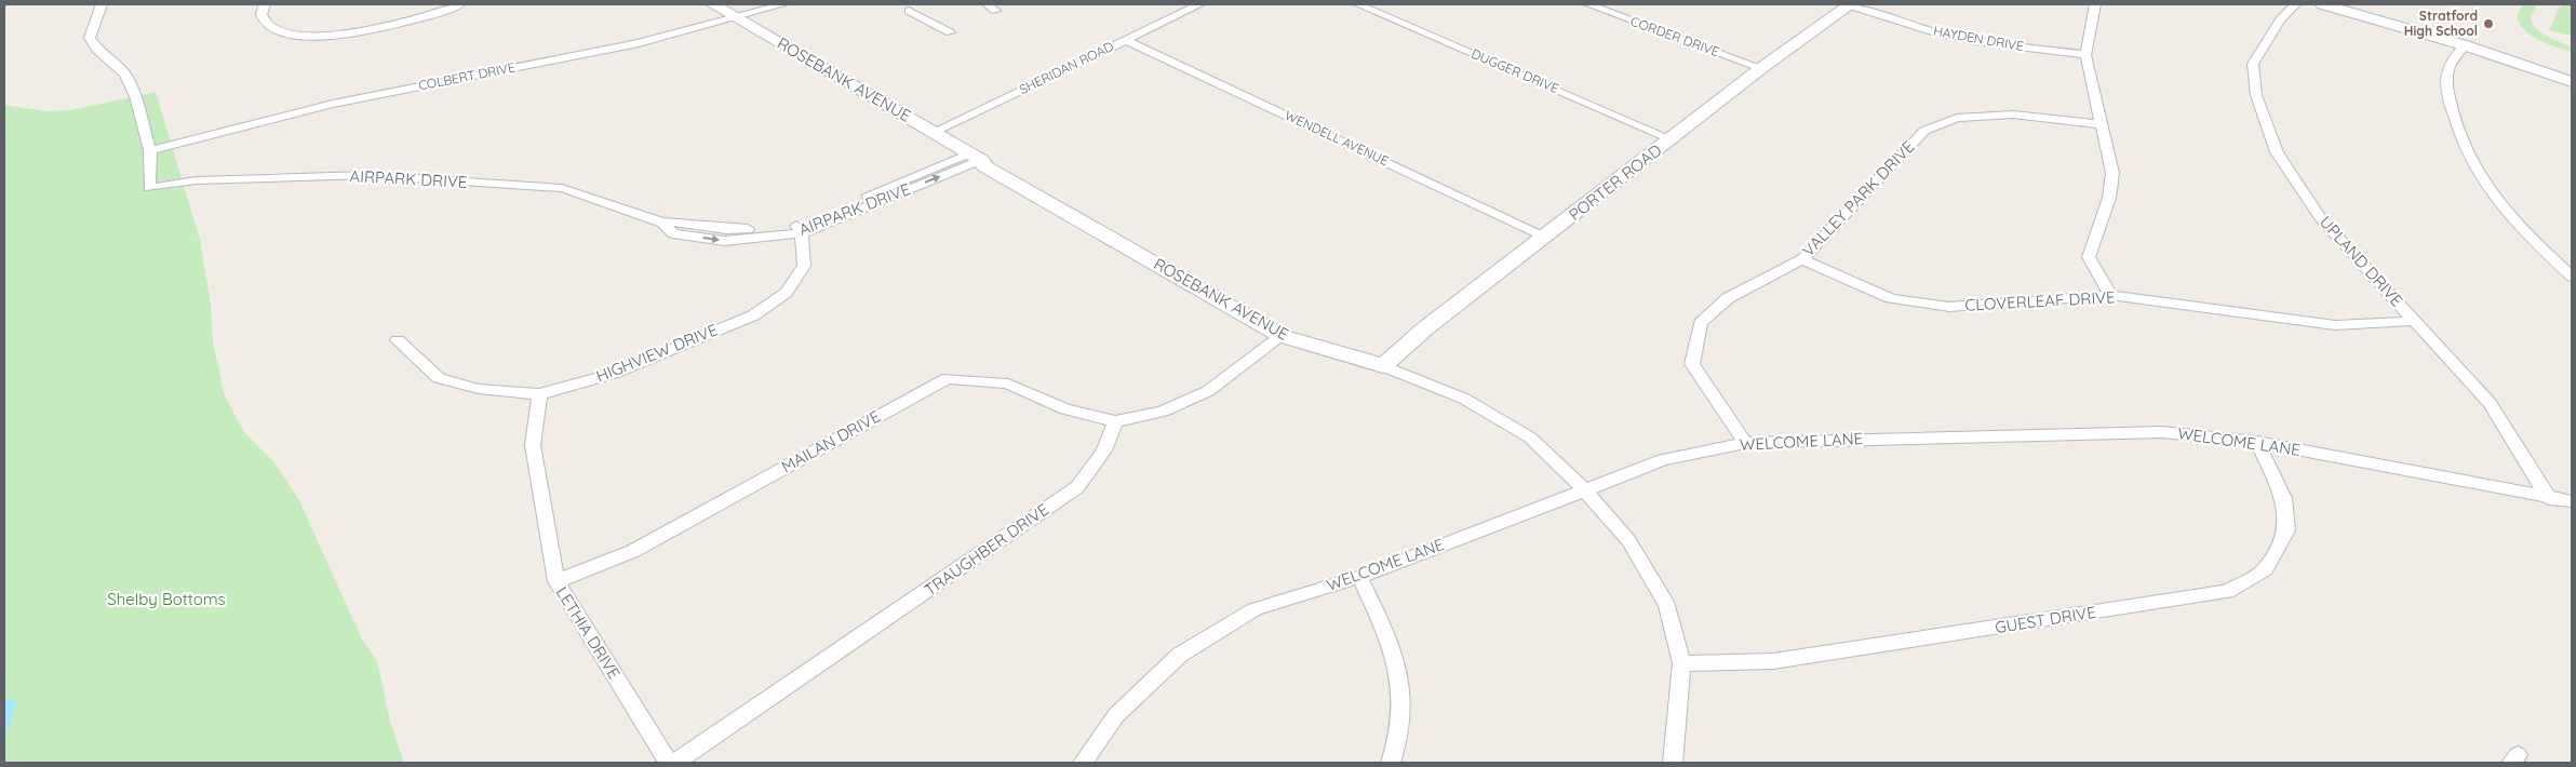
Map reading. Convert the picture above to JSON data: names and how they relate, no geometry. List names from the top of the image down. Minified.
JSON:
{"streets":{"street":["CORDER DRIVE","HAYDEN DRIVE","SHERIDAN ROAD","DUGGER DRIVE","COLBERT DRIVE","ROSEBANK AVENUE","WENDELL AVENUE","AIRPARK DRIVE","PORTER ROAD","VALLEY PARK DRIVE","UPLAND DRIVE","CLOVERLEAF DRIVE","HIGHVIEW DRIVE","MAILAN DRIVE","WELCOME LANE","TRAUGHBER DRIVE","GUEST DRIVE","LETHIA DRIVE"]},"crossings":[["CORDER DRIVE","PORTER ROAD"],["HAYDEN DRIVE","PORTER ROAD"],["SHERIDAN ROAD","ROSEBANK AVENUE"],["SHERIDAN ROAD","WENDELL AVENUE"],["DUGGER DRIVE","PORTER ROAD"],["COLBERT DRIVE","ROSEBANK AVENUE"],["COLBERT DRIVE","AIRPARK DRIVE"],["ROSEBANK AVENUE","AIRPARK DRIVE"],["ROSEBANK AVENUE","PORTER ROAD"],["ROSEBANK AVENUE","WELCOME LANE"],["ROSEBANK AVENUE","GUEST DRIVE"],["WENDELL AVENUE","PORTER ROAD"],["AIRPARK DRIVE","HIGHVIEW DRIVE"],["VALLEY PARK DRIVE","CLOVERLEAF DRIVE"],["VALLEY PARK DRIVE","WELCOME LANE"],["UPLAND DRIVE","CLOVERLEAF DRIVE"],["UPLAND DRIVE","WELCOME LANE"],["HIGHVIEW DRIVE","LETHIA DRIVE"],["MAILAN DRIVE","TRAUGHBER DRIVE"],["MAILAN DRIVE","LETHIA DRIVE"],["WELCOME LANE","GUEST DRIVE"]],"parks":["Shelby Bottoms"],"places":["Stratford High School"]}
